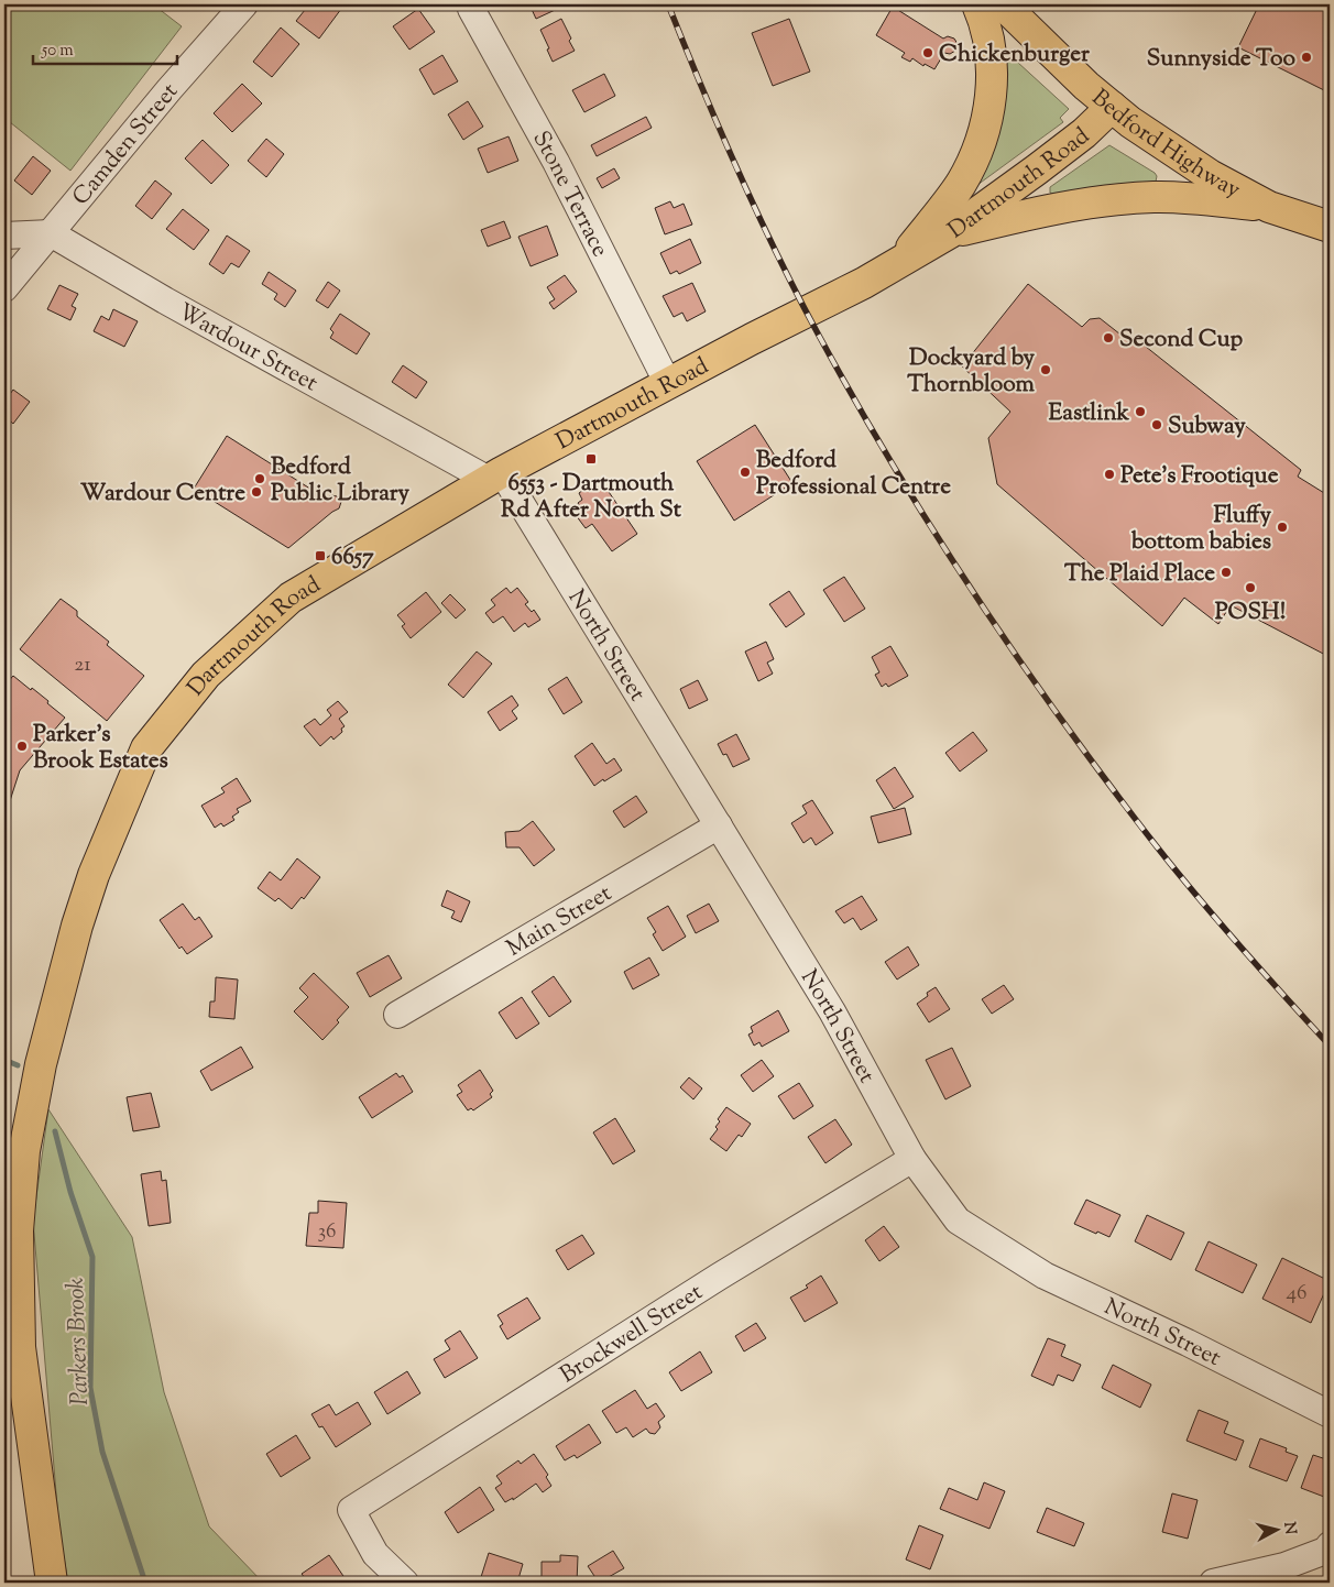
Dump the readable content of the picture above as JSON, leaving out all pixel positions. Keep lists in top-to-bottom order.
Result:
{
  "streets": {
    "main road": ["Bedford Highway", "Dartmouth Road"],
    "street": [
      "Camden Street",
      "Stone Terrace",
      "Wardour Street",
      "North Street",
      "Main Street",
      "Brockwell Street"
    ]
  },
  "crossings": [
    ["Bedford Highway", "Dartmouth Road"],
    ["Camden Street", "Wardour Street"],
    ["Dartmouth Road", "Stone Terrace"],
    ["Dartmouth Road", "Wardour Street"],
    ["Dartmouth Road", "North Street"],
    ["Wardour Street", "North Street"],
    ["North Street", "Main Street"],
    ["North Street", "Brockwell Street"]
  ],
  "water": ["Parkers Brook"],
  "places": {
    "other": [
      "Chickenburger",
      "Sunnyside Too",
      "Second Cup",
      "Dockyard by Thornbloom",
      "Eastlink",
      "Subway",
      "Bedford Professional Centre",
      "Pete's Frootique",
      "Bedford Public Library",
      "Wardour Centre",
      "Fluffy bottom babies",
      "The Plaid Place",
      "POSH!",
      "Parker's Brook Estates"
    ],
    "transit": ["6553 - Dartmouth Rd After North St", "6657"]
  },
  "house_numbers": ["21", "36", "46"],
  "scale_bar": "50 m",
  "north": "right"
}
